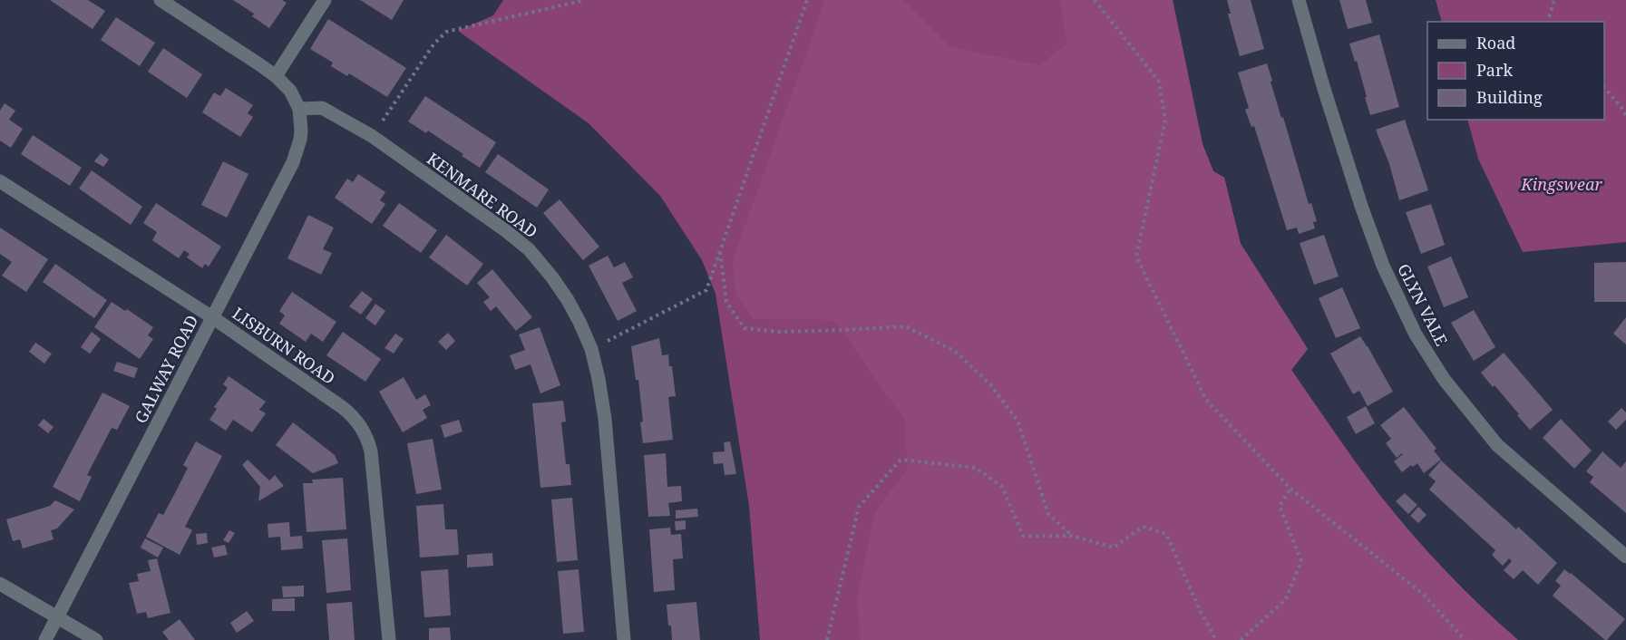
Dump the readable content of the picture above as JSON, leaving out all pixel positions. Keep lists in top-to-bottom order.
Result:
{
  "streets": {
    "street": [
      "KENMARE ROAD",
      "GLYN VALE",
      "LISBURN ROAD",
      "GALWAY ROAD"
    ]
  },
  "crossings": [
    ["KENMARE ROAD", "GALWAY ROAD"],
    ["LISBURN ROAD", "GALWAY ROAD"]
  ],
  "parks": ["Kingswear"],
  "legend": ["Road", "Park", "Building"]
}
